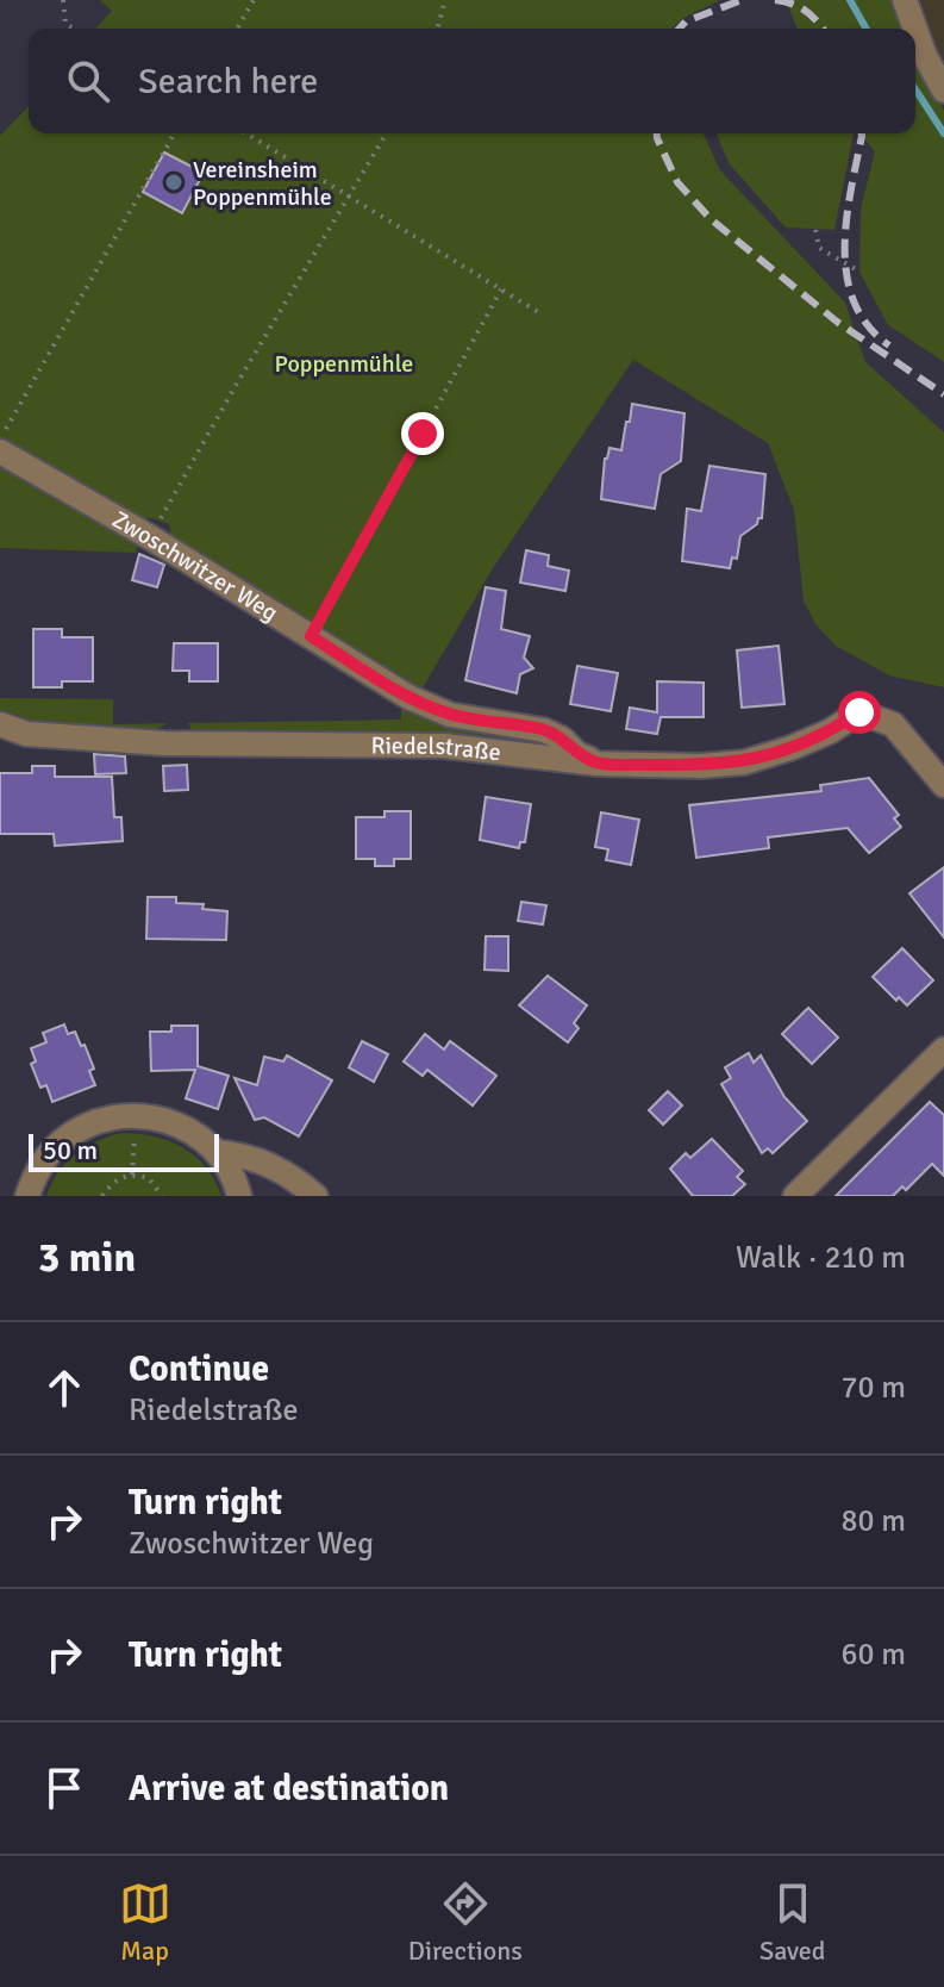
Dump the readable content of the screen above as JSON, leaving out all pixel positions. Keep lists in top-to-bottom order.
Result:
{
  "streets": {
    "street": ["Zwoschwitzer Weg", "Riedelstraße"]
  },
  "crossings": [
    ["Zwoschwitzer Weg", "Riedelstraße"]
  ],
  "parks": ["Poppenmühle"],
  "places": ["Vereinsheim Poppenmühle"],
  "scale_bar": "50 m",
  "page": {
    "search": "Search here",
    "scale": "50 m",
    "heading": ["3 min", "Walk · 210 m"],
    "list": [
      ["Continue", "Riedelstraße", "70 m"],
      ["Turn right", "Zwoschwitzer Weg", "80 m"],
      ["Turn right", "60 m"],
      "Arrive at destination"
    ],
    "nav": ["Map", "Directions", "Saved"]
  }
}
